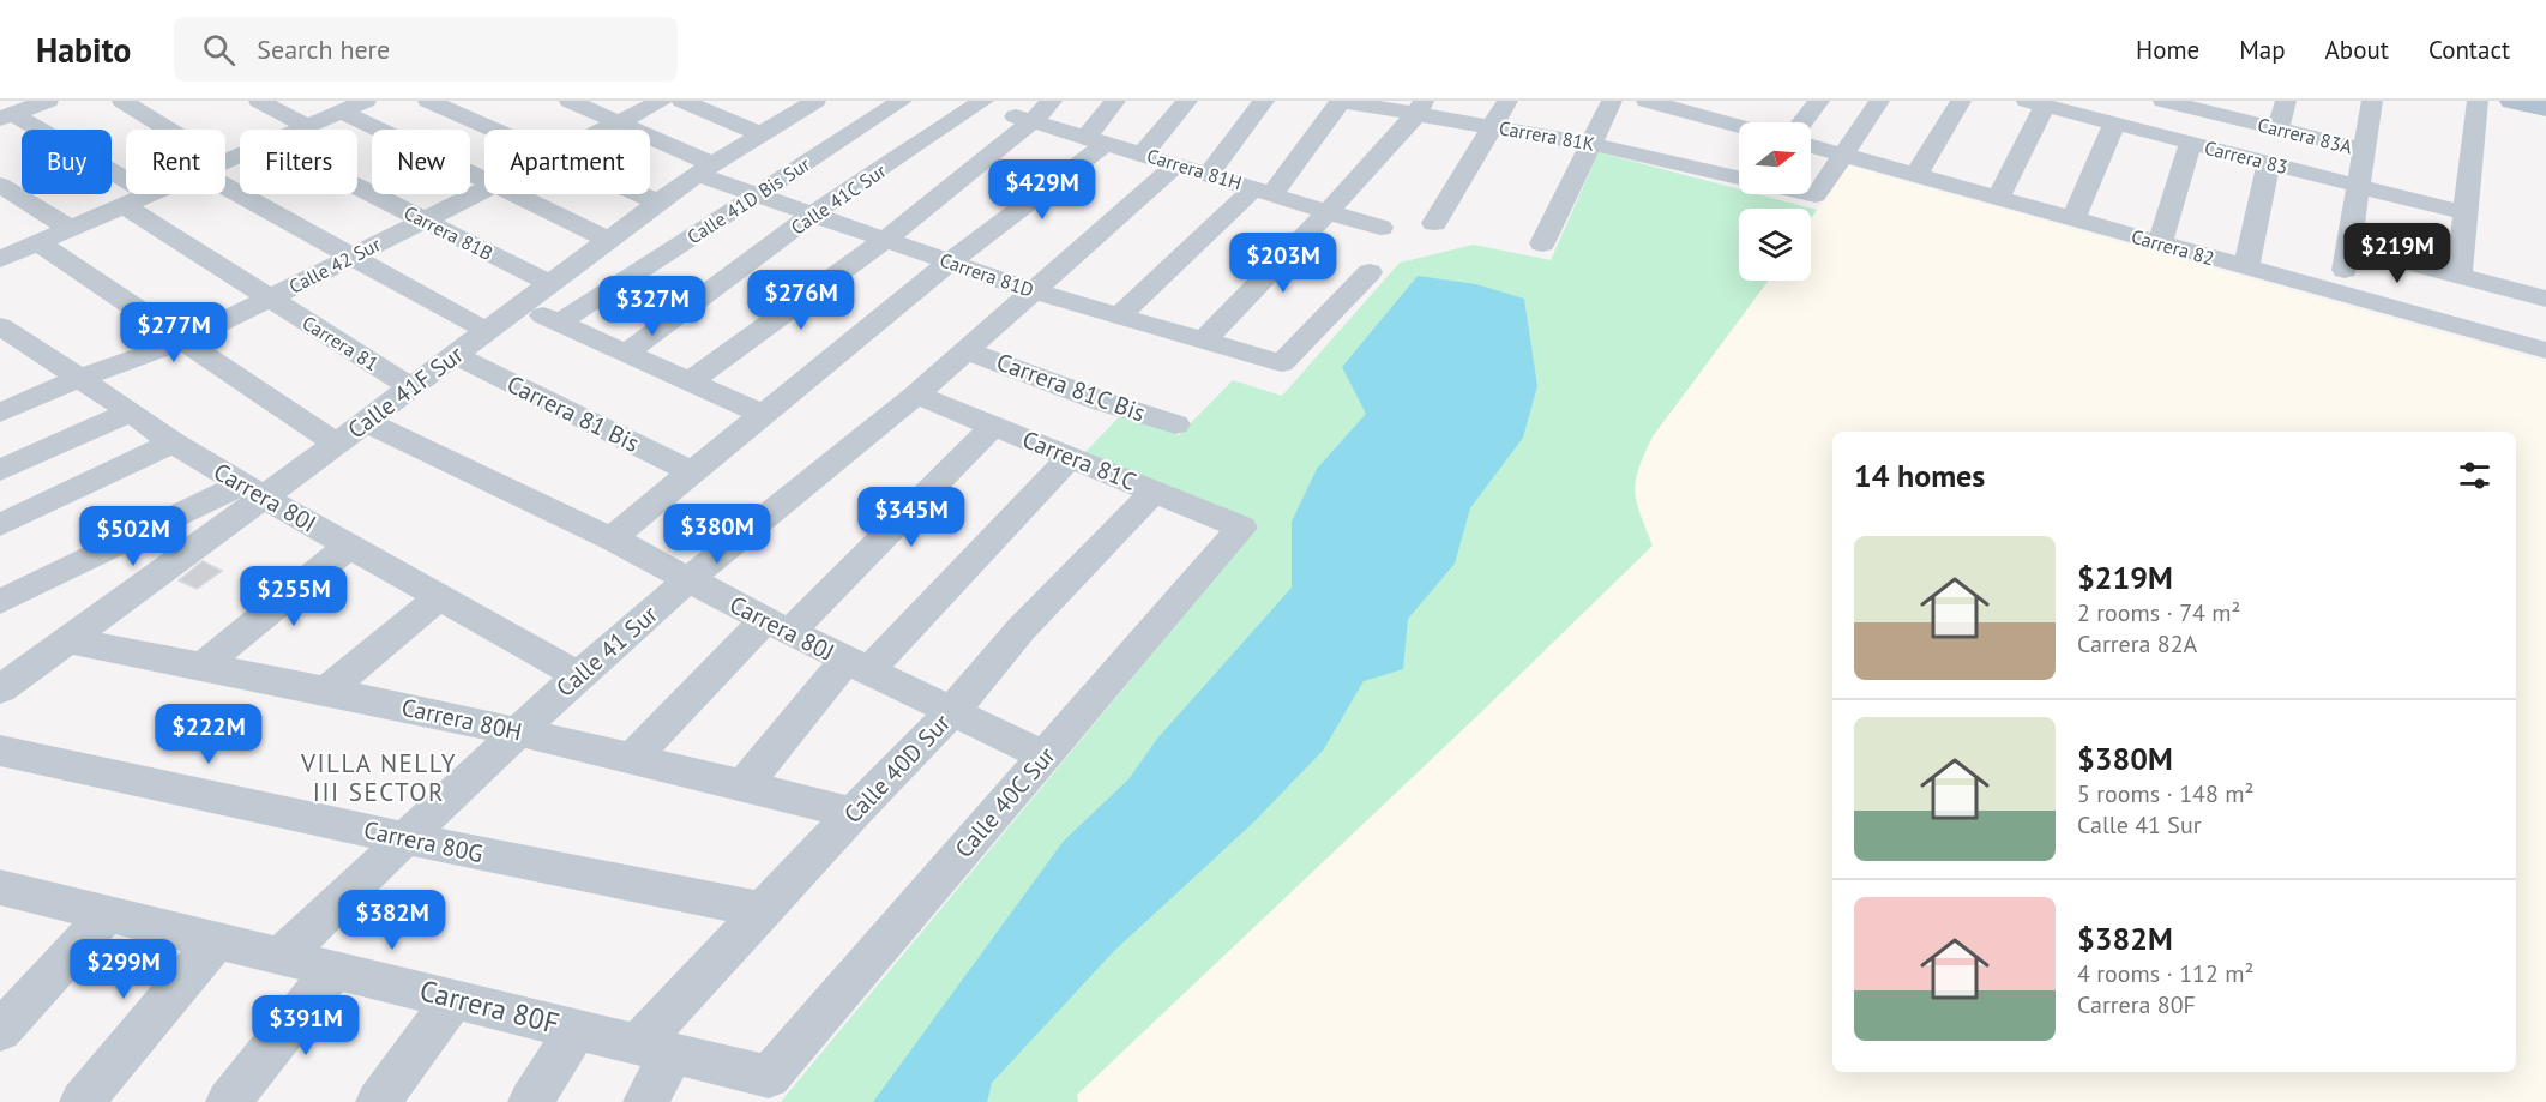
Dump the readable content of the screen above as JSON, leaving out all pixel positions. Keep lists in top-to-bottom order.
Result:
{
  "streets": {
    "street": [
      "Carrera 81K",
      "Carrera 83A",
      "Carrera 83",
      "Carrera 81H",
      "Calle 41C Sur",
      "Calle 41D Bis Sur",
      "Carrera 81B",
      "Carrera 82",
      "Calle 42 Sur",
      "Carrera 81D",
      "Carrera 81",
      "Carrera 81C Bis",
      "Calle 41F Sur",
      "Carrera 81 Bis",
      "Carrera 81C",
      "Carrera 80I",
      "Carrera 80J",
      "Calle 41 Sur",
      "Carrera 80H",
      "Calle 40D Sur",
      "Calle 40C Sur",
      "Carrera 80G",
      "Carrera 80F"
    ]
  },
  "crossings": [
    ["Carrera 81K", "Carrera 82"],
    ["Carrera 81H", "Calle 41C Sur"],
    ["Carrera 81H", "Calle 41 Sur"],
    ["Calle 41C Sur", "Carrera 81D"],
    ["Calle 41D Bis Sur", "Carrera 81D"],
    ["Carrera 81B", "Calle 42 Sur"],
    ["Carrera 81B", "Calle 41F Sur"],
    ["Calle 42 Sur", "Carrera 81D"],
    ["Calle 42 Sur", "Carrera 81"],
    ["Calle 42 Sur", "Carrera 80I"],
    ["Carrera 81D", "Calle 41F Sur"],
    ["Carrera 81D", "Calle 41 Sur"],
    ["Carrera 81", "Calle 41F Sur"],
    ["Carrera 81C Bis", "Calle 41 Sur"],
    ["Calle 41F Sur", "Carrera 81 Bis"],
    ["Calle 41F Sur", "Carrera 80I"],
    ["Calle 41F Sur", "Carrera 80J"],
    ["Calle 41F Sur", "Carrera 80H"],
    ["Carrera 81C", "Calle 41 Sur"],
    ["Carrera 81C", "Calle 40D Sur"],
    ["Carrera 81C", "Calle 40C Sur"],
    ["Carrera 80I", "Calle 41 Sur"],
    ["Carrera 80J", "Calle 41 Sur"],
    ["Carrera 80J", "Calle 40D Sur"],
    ["Carrera 80J", "Calle 40C Sur"],
    ["Calle 41 Sur", "Carrera 80H"],
    ["Calle 41 Sur", "Carrera 80G"],
    ["Calle 41 Sur", "Carrera 80F"],
    ["Carrera 80H", "Calle 40D Sur"],
    ["Calle 40D Sur", "Carrera 80G"],
    ["Calle 40D Sur", "Carrera 80F"],
    ["Calle 40C Sur", "Carrera 80F"]
  ],
  "districts": ["VILLA NELLY III SECTOR"],
  "north": "right",
  "page": {
    "header": "Habito",
    "search": "Search here",
    "nav": [
      "Home",
      "Map",
      "About",
      "Contact"
    ],
    "chip": [
      "Buy",
      "Rent",
      "Filters",
      "New",
      "Apartment"
    ],
    "price": [
      "$429M",
      "$219M",
      "$203M",
      "$276M",
      "$327M",
      "$277M",
      "$345M",
      "$380M",
      "$502M",
      "$255M",
      "$222M",
      "$382M",
      "$299M",
      "$391M"
    ],
    "heading": "14 homes",
    "list": [
      {
        "name": "$219M",
        "note": "2 rooms · 74 m² · Carrera 82A"
      },
      {
        "name": "$380M",
        "note": "5 rooms · 148 m² · Calle 41 Sur"
      },
      {
        "name": "$382M",
        "note": "4 rooms · 112 m² · Carrera 80F"
      }
    ]
  }
}
